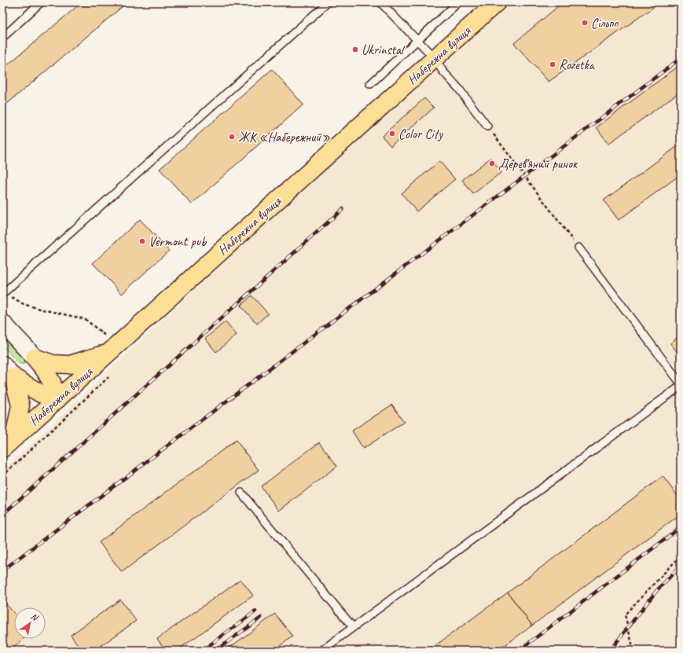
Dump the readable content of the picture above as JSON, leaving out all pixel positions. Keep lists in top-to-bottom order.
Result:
{
  "streets": {
    "main road": ["Набережна вулиця"]
  },
  "places": [
    "Сільпо",
    "Ukrinstal",
    "Rozetka",
    "Color City",
    "ЖК «Набережний»",
    "Дерев'яний ринок",
    "Vermont pub"
  ],
  "north": "top right"
}
